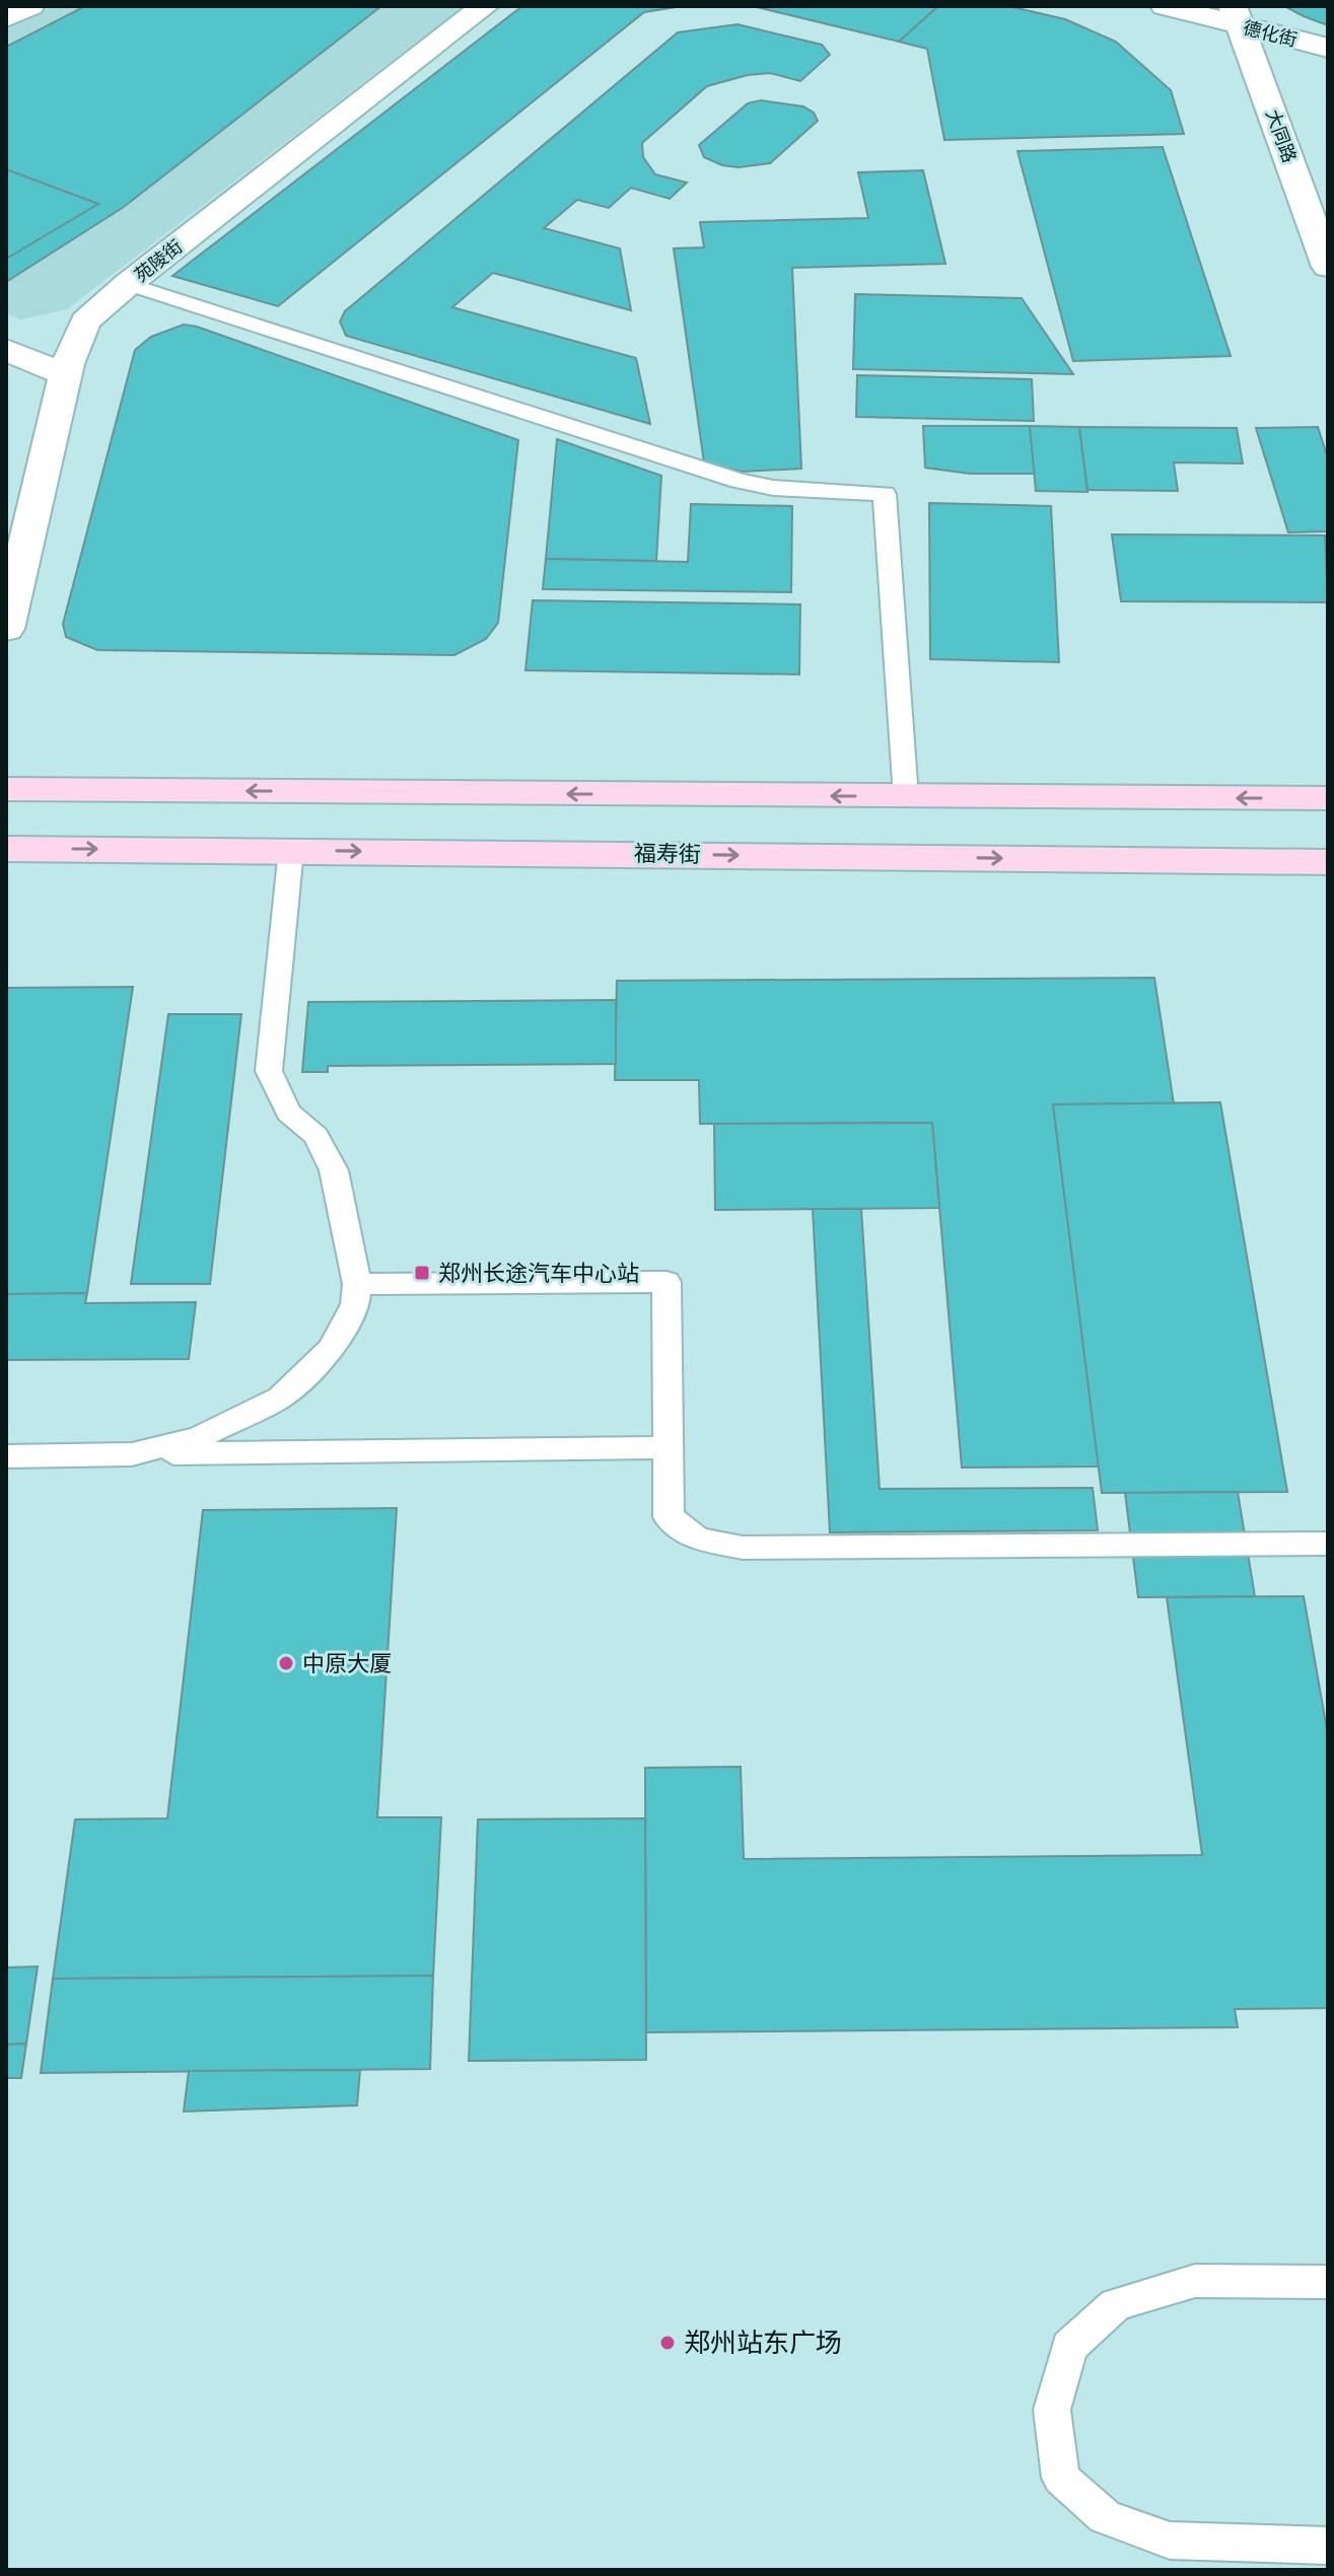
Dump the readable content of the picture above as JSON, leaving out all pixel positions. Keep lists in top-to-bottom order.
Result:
{
  "streets": {
    "main road": ["福寿街"],
    "street": ["德化街", "大同路", "苑陵街"]
  },
  "crossings": [
    ["德化街", "大同路"]
  ],
  "places": {
    "transit": ["郑州长途汽车中心站"],
    "other": ["中原大厦", "郑州站东广场"]
  }
}
